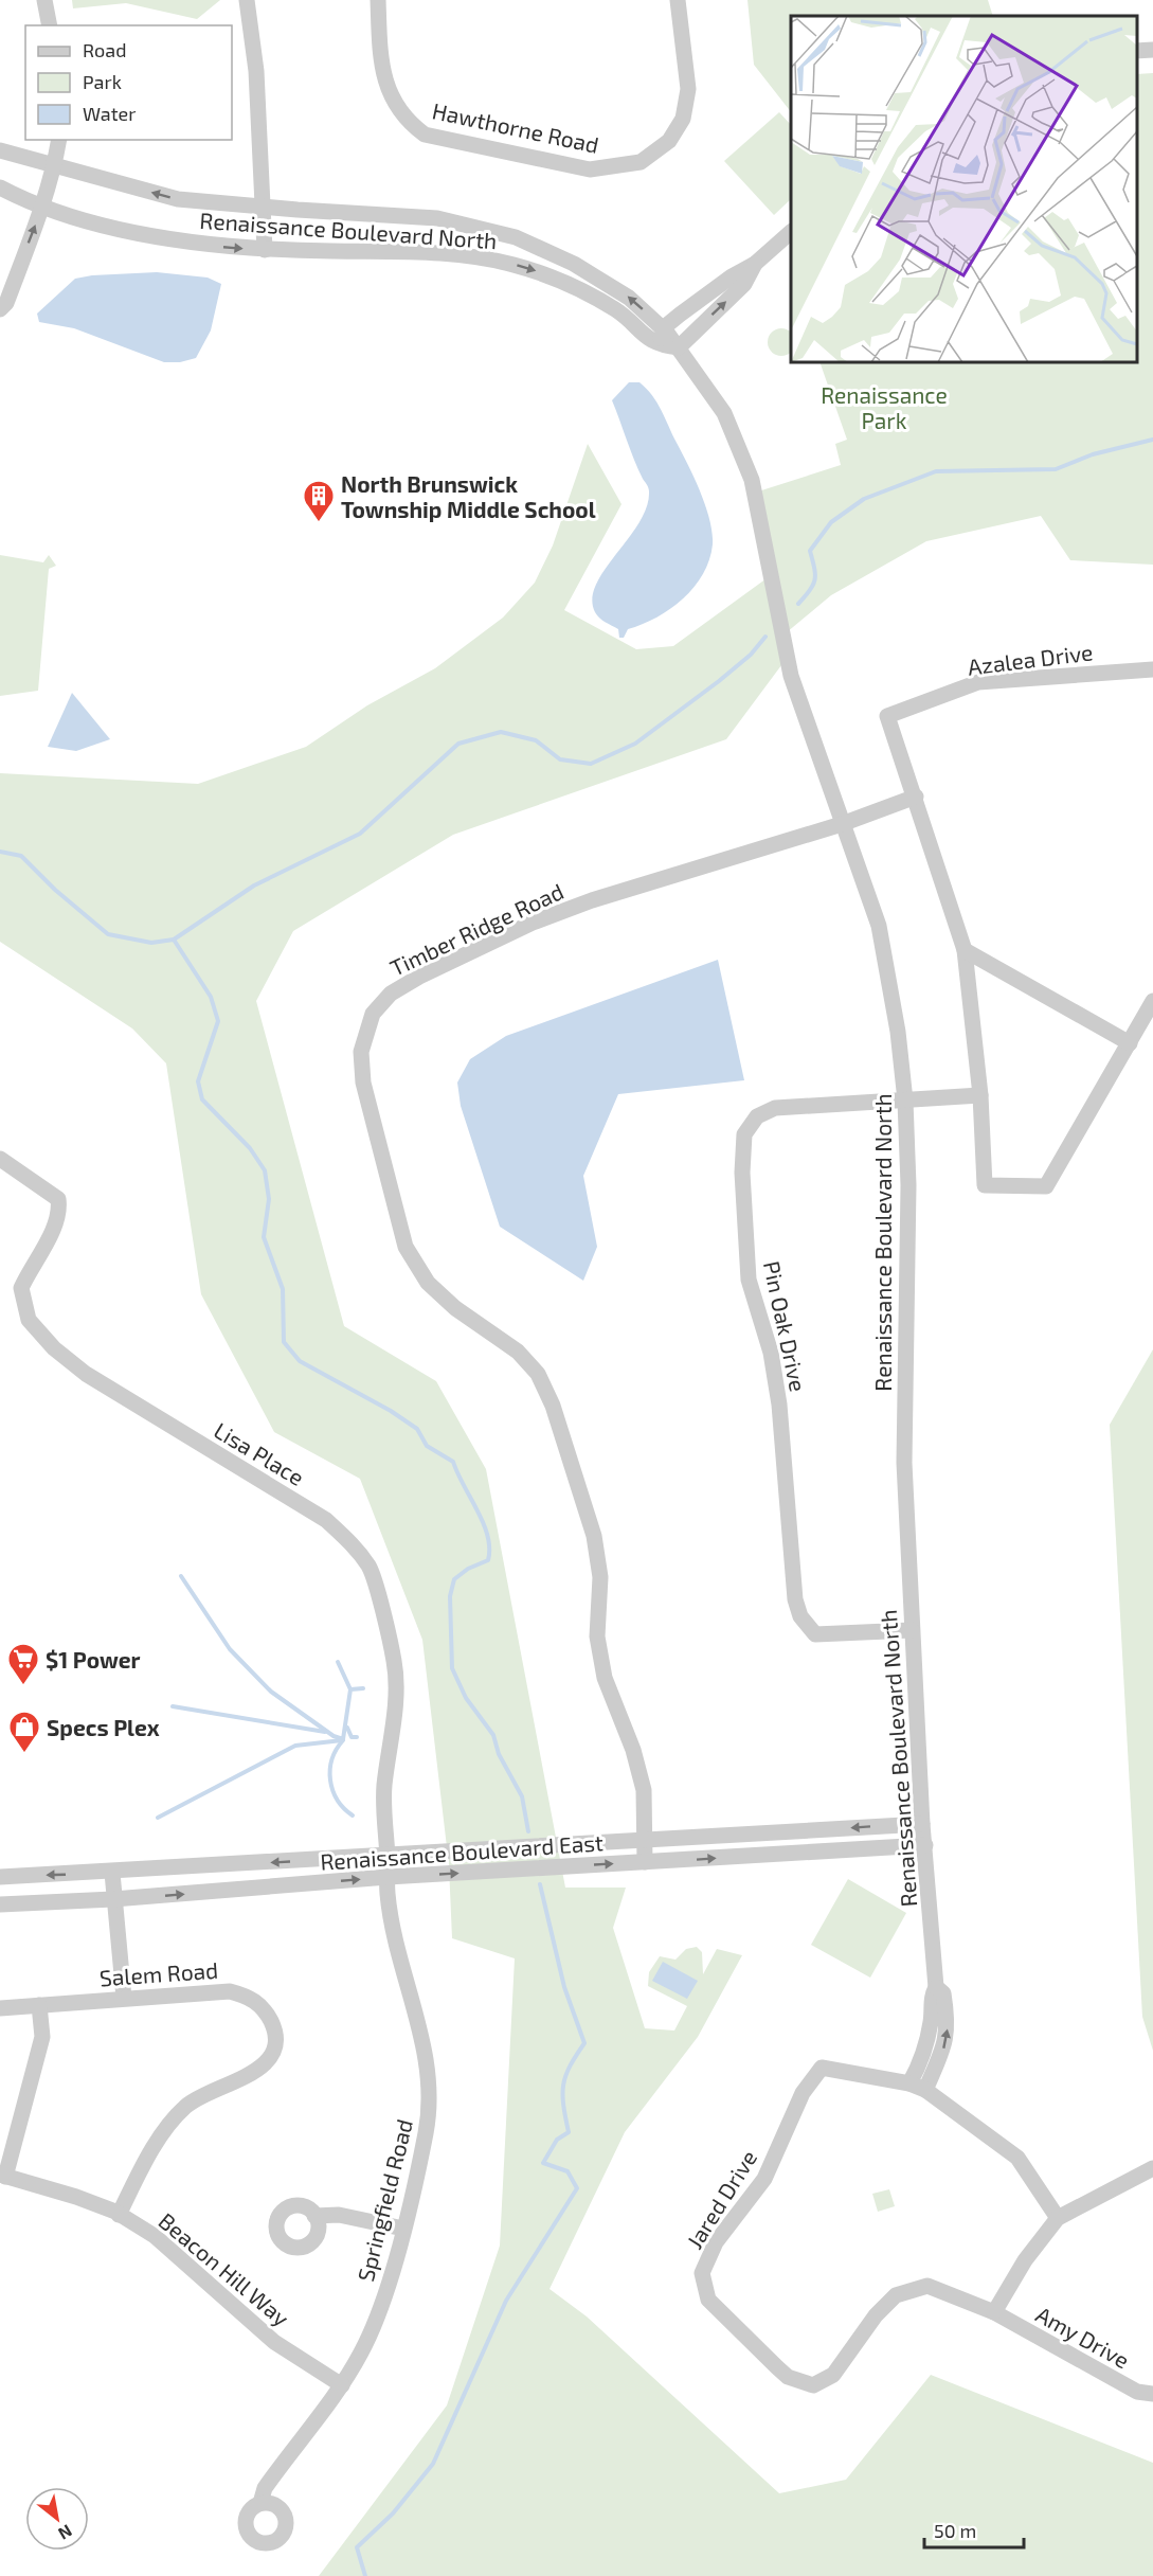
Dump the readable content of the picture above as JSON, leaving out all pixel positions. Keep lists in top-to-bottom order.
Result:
{
  "streets": {
    "street": [
      "Hawthorne Road",
      "Renaissance Boulevard North",
      "Azalea Drive",
      "Timber Ridge Road",
      "Pin Oak Drive",
      "Lisa Place",
      "Renaissance Boulevard East",
      "Salem Road",
      "Jared Drive",
      "Springfield Road",
      "Beacon Hill Way",
      "Amy Drive"
    ]
  },
  "crossings": [
    ["Renaissance Boulevard North", "Timber Ridge Road"],
    ["Renaissance Boulevard North", "Pin Oak Drive"],
    ["Renaissance Boulevard North", "Renaissance Boulevard East"],
    ["Renaissance Boulevard North", "Jared Drive"],
    ["Timber Ridge Road", "Renaissance Boulevard East"],
    ["Lisa Place", "Renaissance Boulevard East"],
    ["Lisa Place", "Springfield Road"],
    ["Renaissance Boulevard East", "Springfield Road"],
    ["Salem Road", "Beacon Hill Way"],
    ["Jared Drive", "Amy Drive"],
    ["Springfield Road", "Beacon Hill Way"]
  ],
  "parks": ["Renaissance Park"],
  "places": {
    "building": ["North Brunswick Township Middle School"],
    "supermarket": ["$1 Power"],
    "shop": ["Specs Plex"]
  },
  "legend": ["Road", "Park", "Water"],
  "scale_bar": "50 m",
  "north": "bottom right"
}
